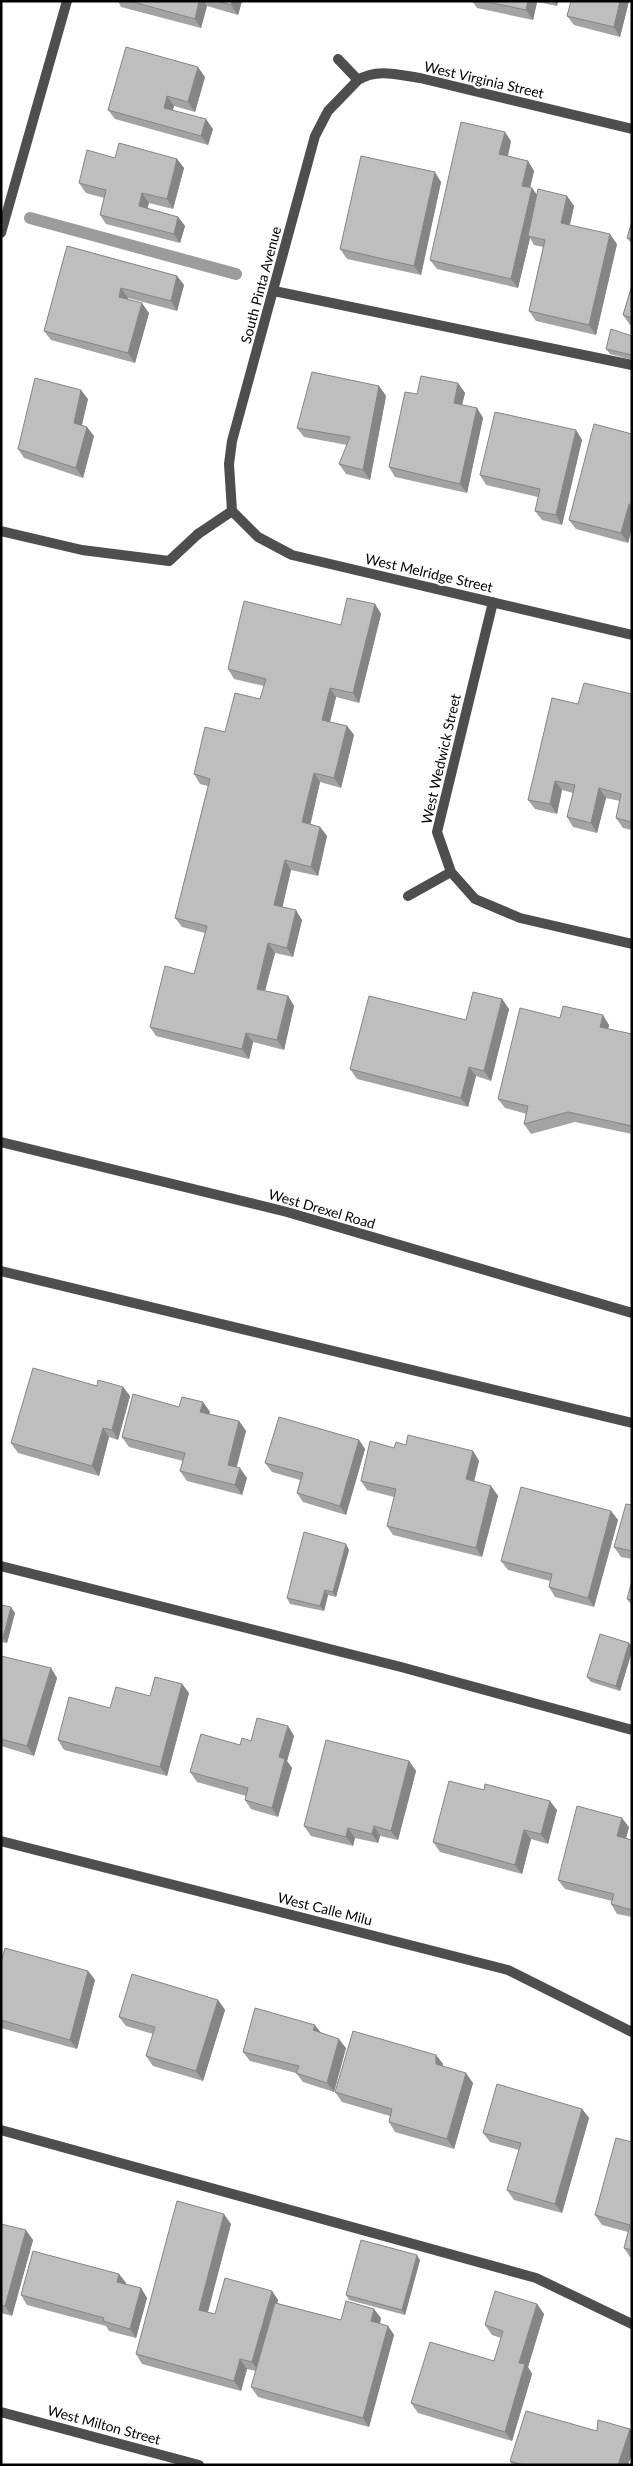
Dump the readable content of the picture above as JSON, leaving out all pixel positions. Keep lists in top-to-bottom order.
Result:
{
  "streets": {
    "street": [
      "West Virginia Street",
      "South Pinta Avenue",
      "West Melridge Street",
      "West Wedwick Street",
      "West Drexel Road",
      "West Calle Milu",
      "West Milton Street"
    ]
  },
  "crossings": [
    ["West Virginia Street", "South Pinta Avenue"],
    ["South Pinta Avenue", "West Melridge Street"],
    ["West Melridge Street", "West Wedwick Street"]
  ]
}
